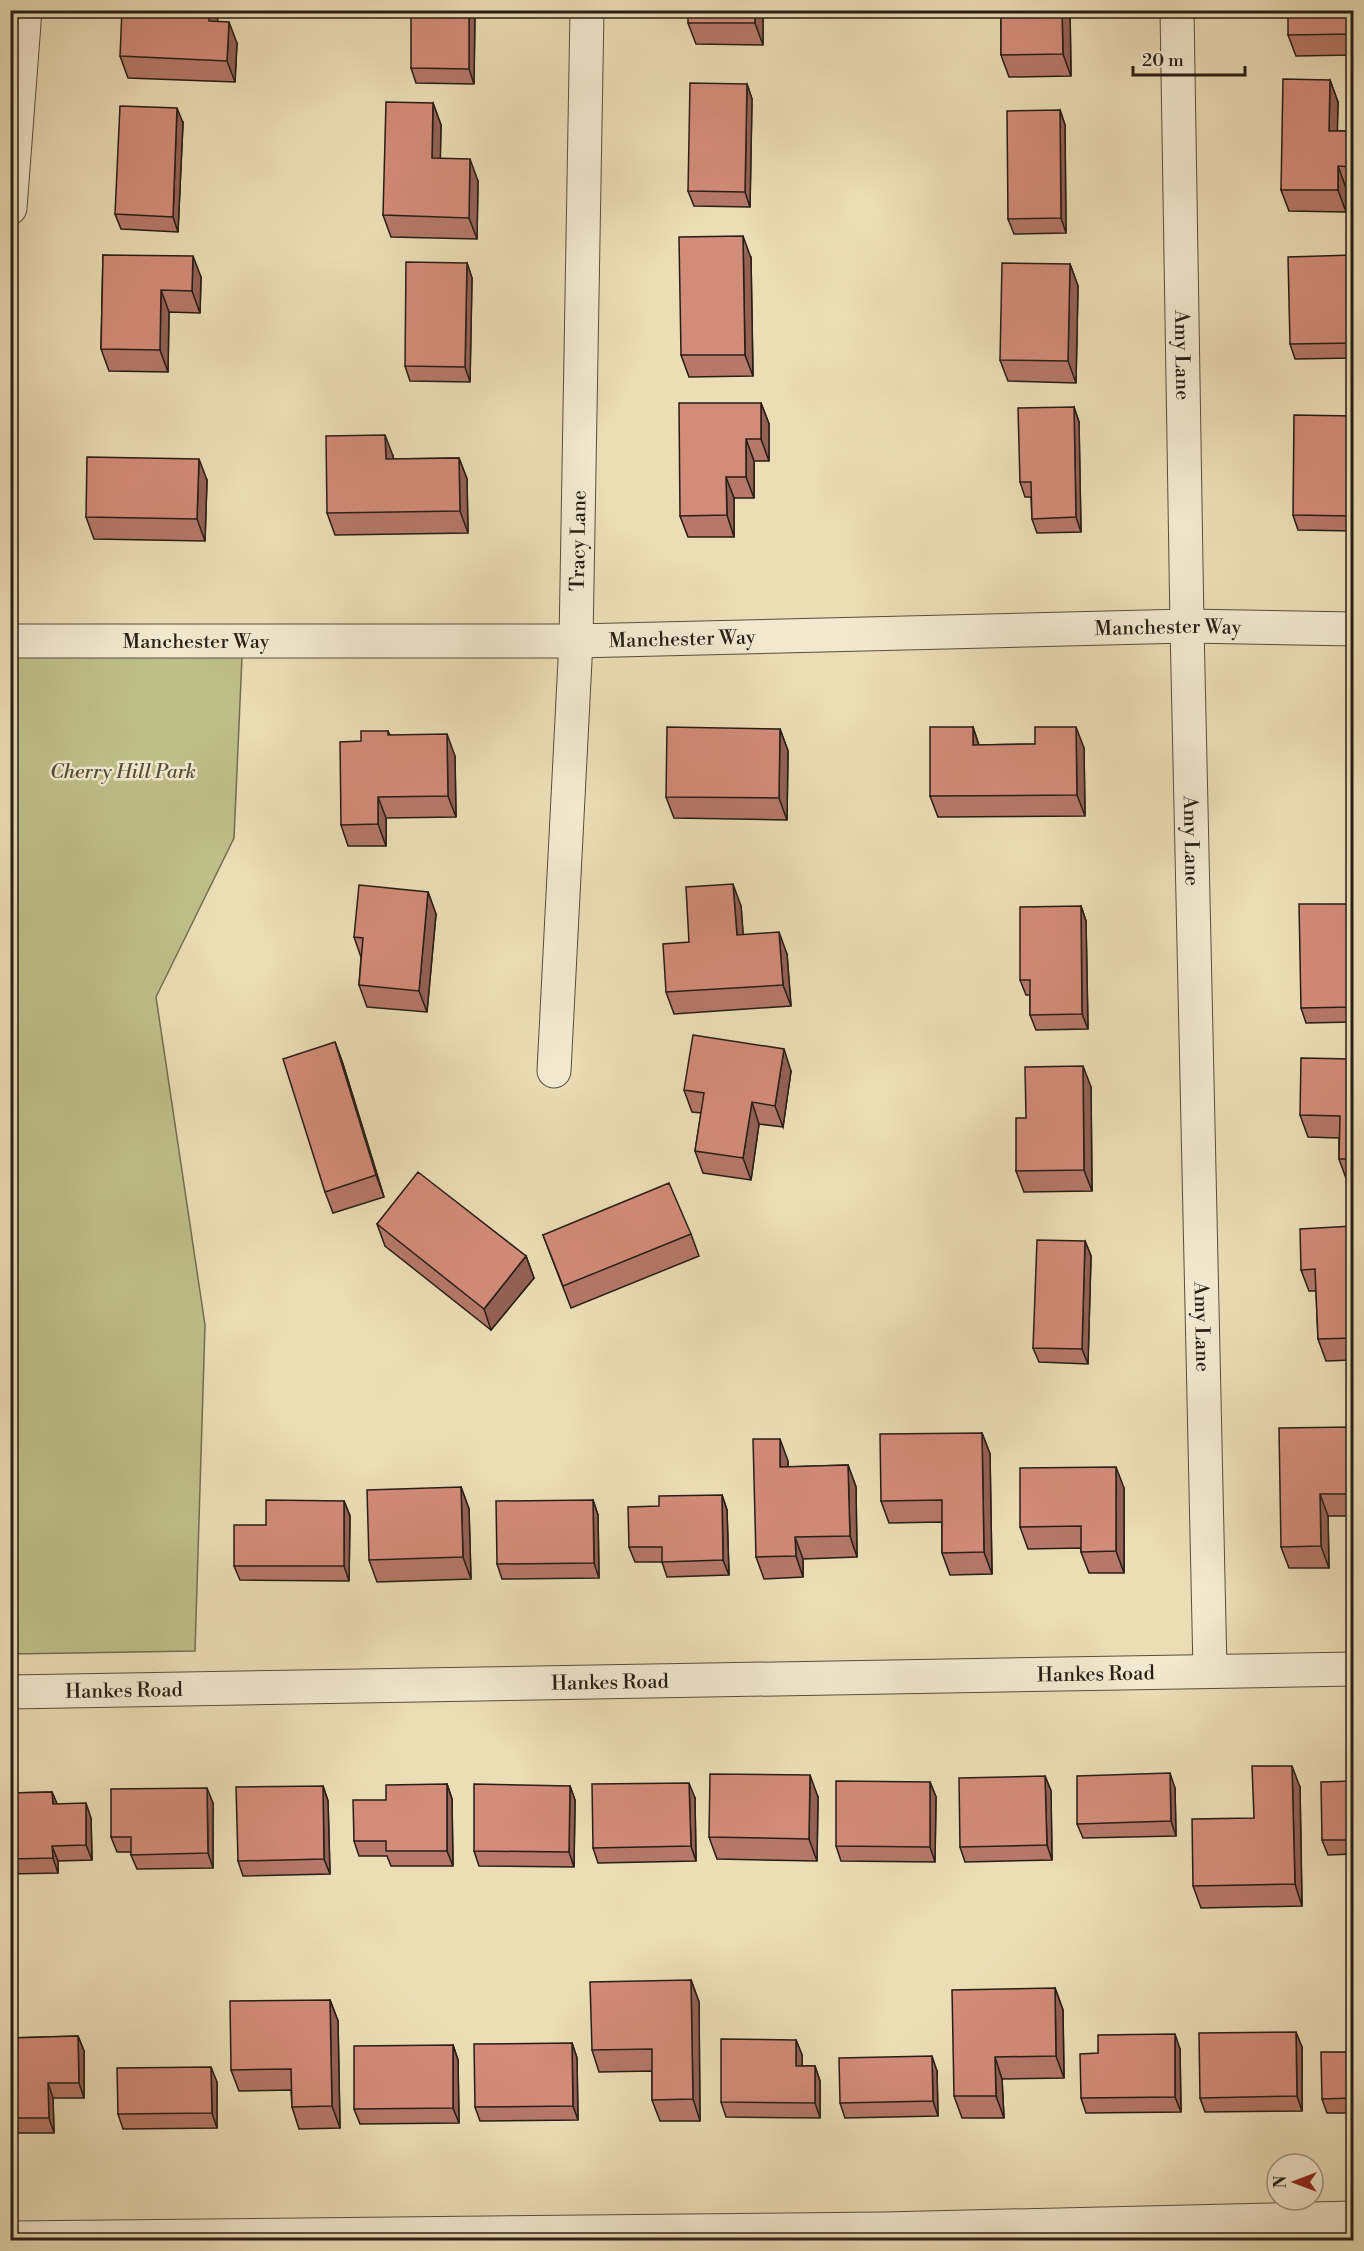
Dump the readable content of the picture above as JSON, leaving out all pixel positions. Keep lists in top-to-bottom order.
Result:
{
  "streets": {
    "street": [
      "Amy Lane",
      "Tracy Lane",
      "Manchester Way",
      "Hankes Road"
    ]
  },
  "crossings": [
    ["Amy Lane", "Manchester Way"],
    ["Amy Lane", "Hankes Road"],
    ["Tracy Lane", "Manchester Way"]
  ],
  "parks": ["Cherry Hill Park"],
  "scale_bar": "20 m",
  "north": "left"
}
